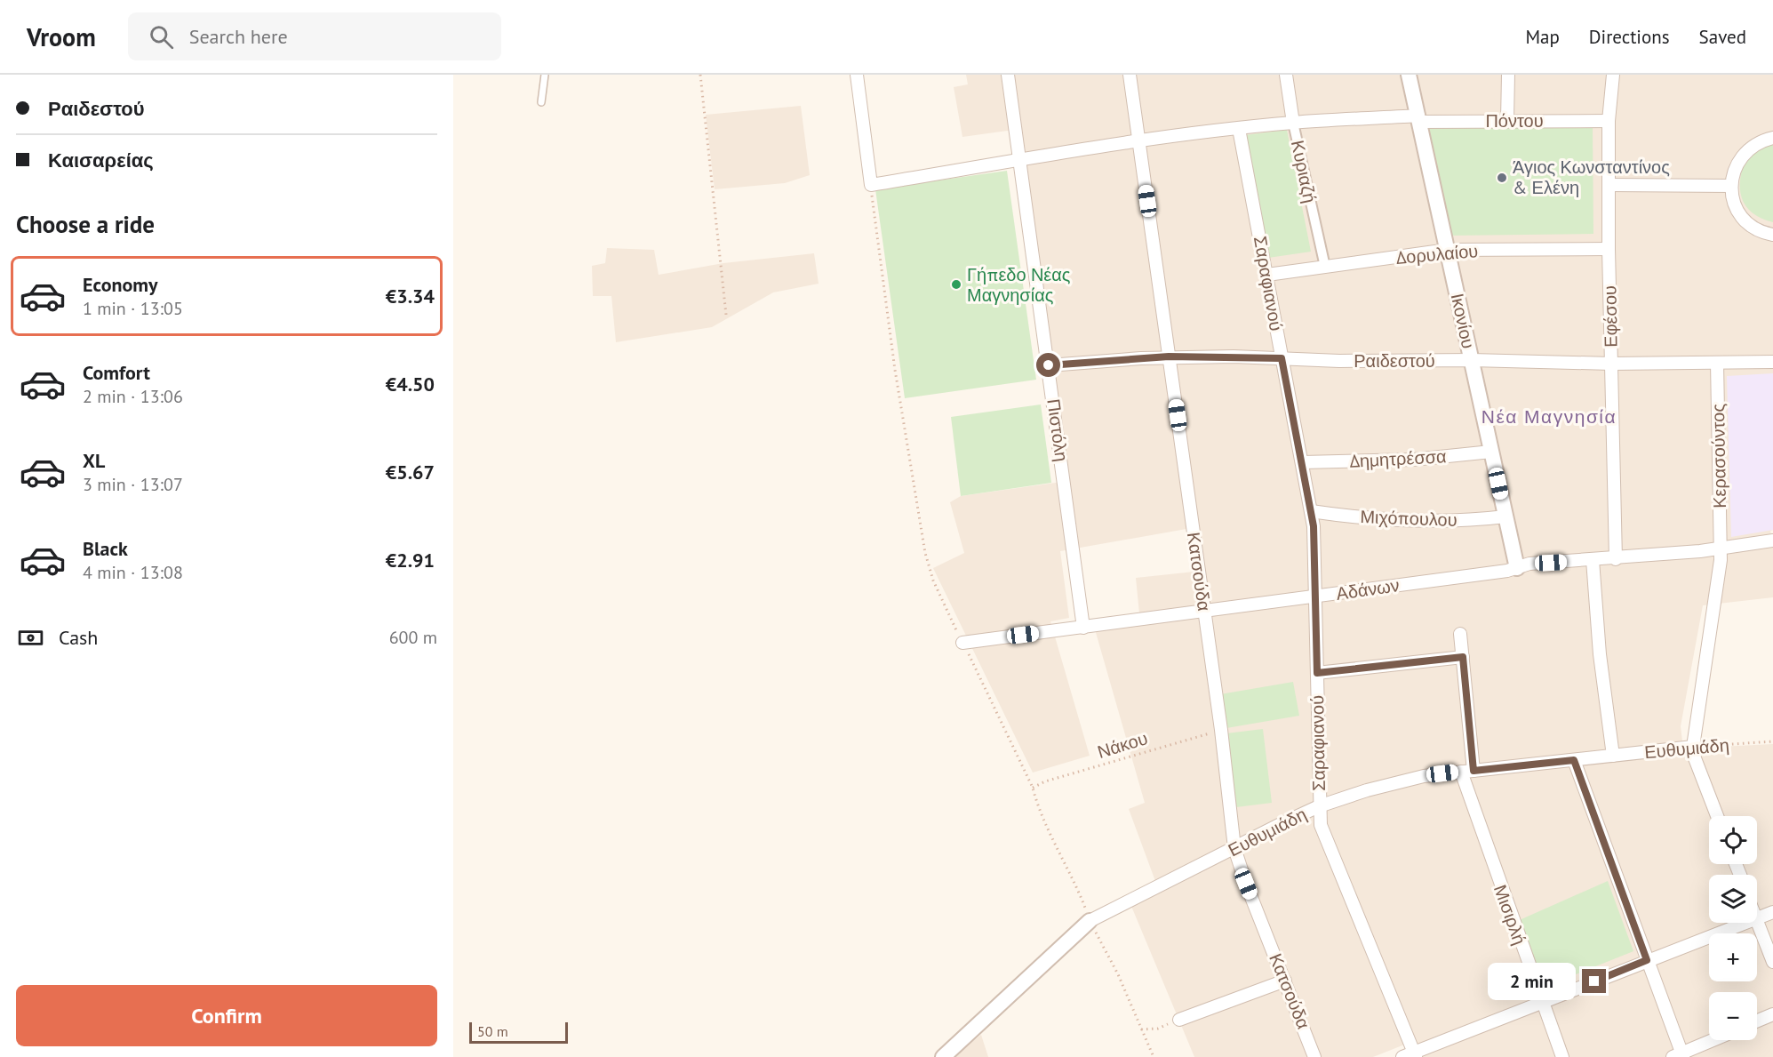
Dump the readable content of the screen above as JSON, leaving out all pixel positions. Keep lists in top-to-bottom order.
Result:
{
  "streets": {
    "street": [
      "Πόντου",
      "Κυριαζή",
      "Δορυλαίου",
      "Σαραφιανού",
      "Εφέσου",
      "Ικονίου",
      "Ραιδεστού",
      "Πιστόλη",
      "Κερασούντος",
      "Δημητρέσσα",
      "Μιχόπουλου",
      "Κατσούδα",
      "Αδάνων",
      "Ευθυμιάδη",
      "Μισιρλή"
    ],
    "path": ["Νάκου"]
  },
  "crossings": [
    ["Πόντου", "Κυριαζή"],
    ["Πόντου", "Σαραφιανού"],
    ["Πόντου", "Εφέσου"],
    ["Πόντου", "Ικονίου"],
    ["Πόντου", "Πιστόλη"],
    ["Πόντου", "Κατσούδα"],
    ["Κυριαζή", "Δορυλαίου"],
    ["Δορυλαίου", "Σαραφιανού"],
    ["Δορυλαίου", "Εφέσου"],
    ["Δορυλαίου", "Ικονίου"],
    ["Σαραφιανού", "Ραιδεστού"],
    ["Σαραφιανού", "Δημητρέσσα"],
    ["Σαραφιανού", "Μιχόπουλου"],
    ["Σαραφιανού", "Αδάνων"],
    ["Σαραφιανού", "Ευθυμιάδη"],
    ["Εφέσου", "Ραιδεστού"],
    ["Εφέσου", "Αδάνων"],
    ["Ικονίου", "Ραιδεστού"],
    ["Ικονίου", "Δημητρέσσα"],
    ["Ικονίου", "Μιχόπουλου"],
    ["Ικονίου", "Αδάνων"],
    ["Ραιδεστού", "Πιστόλη"],
    ["Ραιδεστού", "Κερασούντος"],
    ["Ραιδεστού", "Κατσούδα"],
    ["Πιστόλη", "Αδάνων"],
    ["Κερασούντος", "Αδάνων"],
    ["Κερασούντος", "Ευθυμιάδη"],
    ["Κατσούδα", "Αδάνων"],
    ["Κατσούδα", "Νάκου"],
    ["Κατσούδα", "Ευθυμιάδη"],
    ["Ευθυμιάδη", "Μισιρλή"]
  ],
  "districts": ["Νέα Μαγνησία"],
  "places": ["Άγιος Κωνσταντίνος & Ελένη", "Γήπεδο Νέας Μαγνησίας"],
  "scale_bar": "50 m",
  "page": {
    "header": "Vroom",
    "search": "Search here",
    "nav": ["Map", "Directions", "Saved"],
    "banner": ["Ραιδεστού", "Καισαρείας"],
    "heading": "Choose a ride",
    "list": [
      {
        "name": "Economy",
        "note": "1 min · 13:05",
        "value": "€3.34"
      },
      {
        "name": "Comfort",
        "note": "2 min · 13:06",
        "value": "€4.50"
      },
      {
        "name": "XL",
        "note": "3 min · 13:07",
        "value": "€5.67"
      },
      {
        "name": "Black",
        "note": "4 min · 13:08",
        "value": "€2.91"
      }
    ],
    "pay": ["Cash", "600 m"],
    "map_buttons": ["+", "−"],
    "bubble": "2 min",
    "buttons": "Confirm",
    "scale": "50 m"
  }
}
